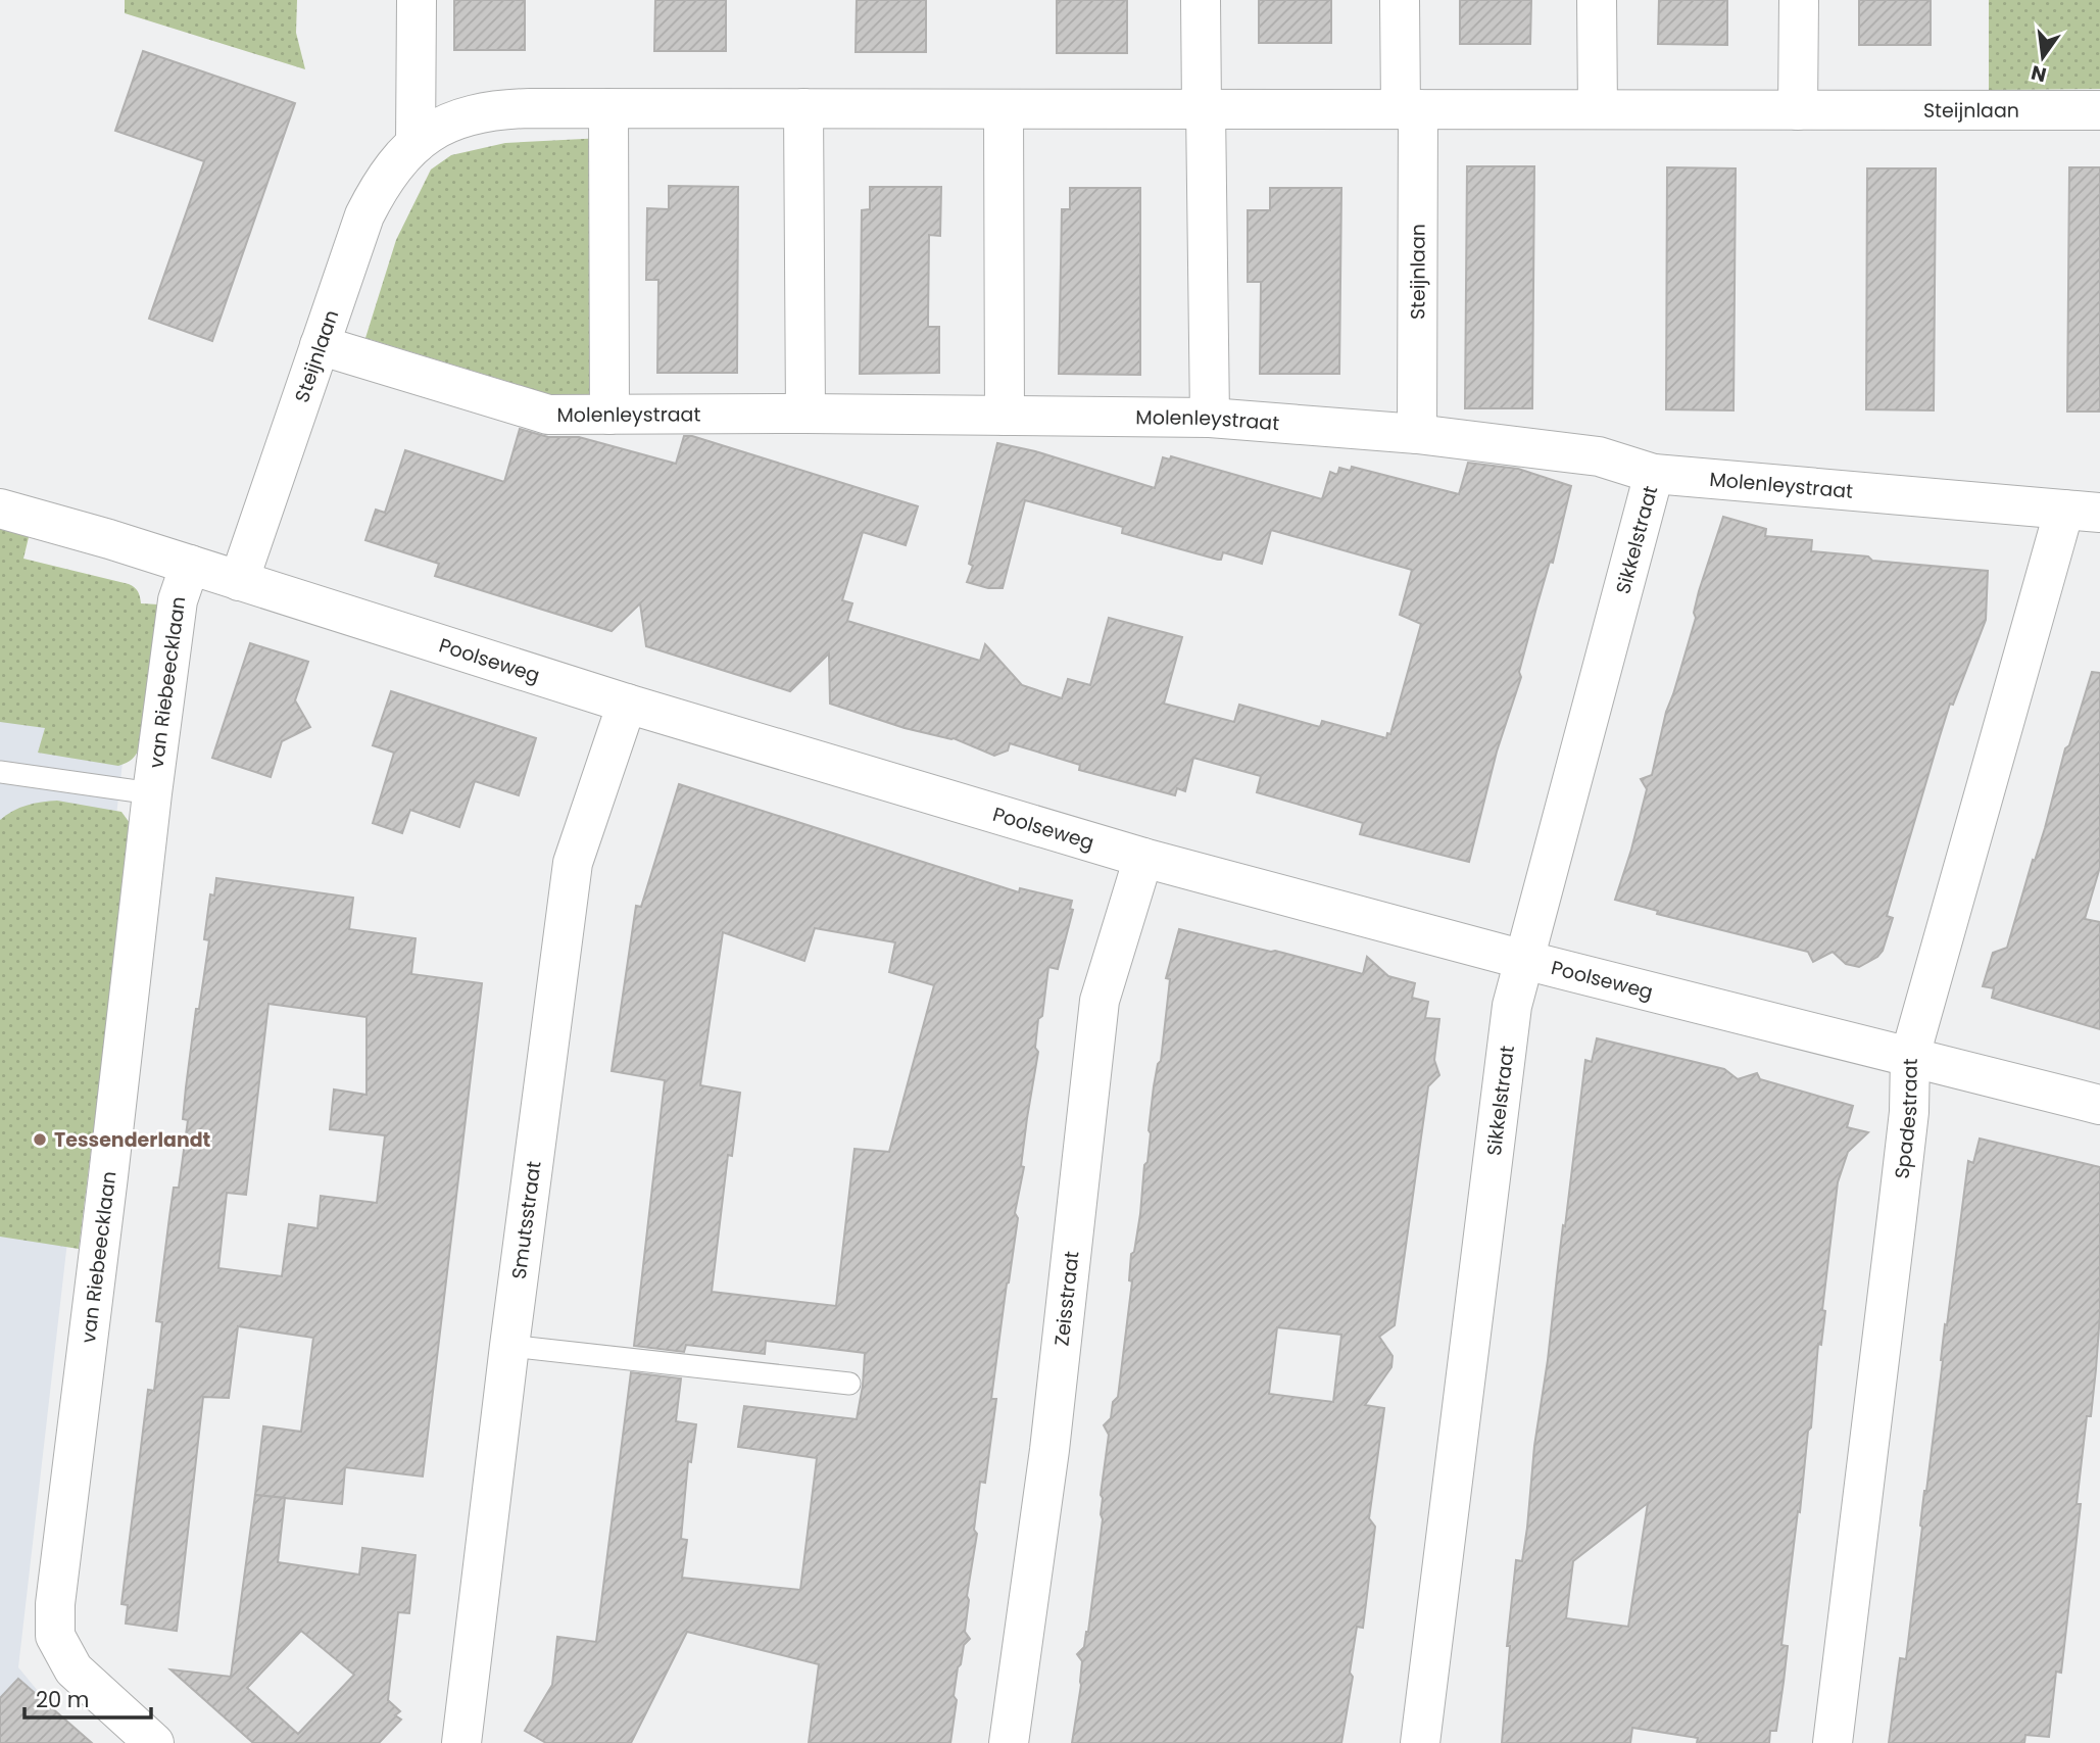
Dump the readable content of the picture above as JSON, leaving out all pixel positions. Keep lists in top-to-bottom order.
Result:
{
  "streets": {
    "street": [
      "Steijnlaan",
      "Molenleystraat",
      "Sikkelstraat",
      "Poolseweg",
      "van Riebeecklaan",
      "Spadestraat",
      "Smutsstraat",
      "Zeisstraat"
    ]
  },
  "crossings": [
    ["Steijnlaan", "Molenleystraat"],
    ["Steijnlaan", "Poolseweg"],
    ["Molenleystraat", "Sikkelstraat"],
    ["Molenleystraat", "Spadestraat"],
    ["Sikkelstraat", "Poolseweg"],
    ["Poolseweg", "van Riebeecklaan"],
    ["Poolseweg", "Spadestraat"],
    ["Poolseweg", "Smutsstraat"],
    ["Poolseweg", "Zeisstraat"]
  ],
  "places": ["Tessenderlandt"],
  "scale_bar": "20 m",
  "north": "bottom"
}
